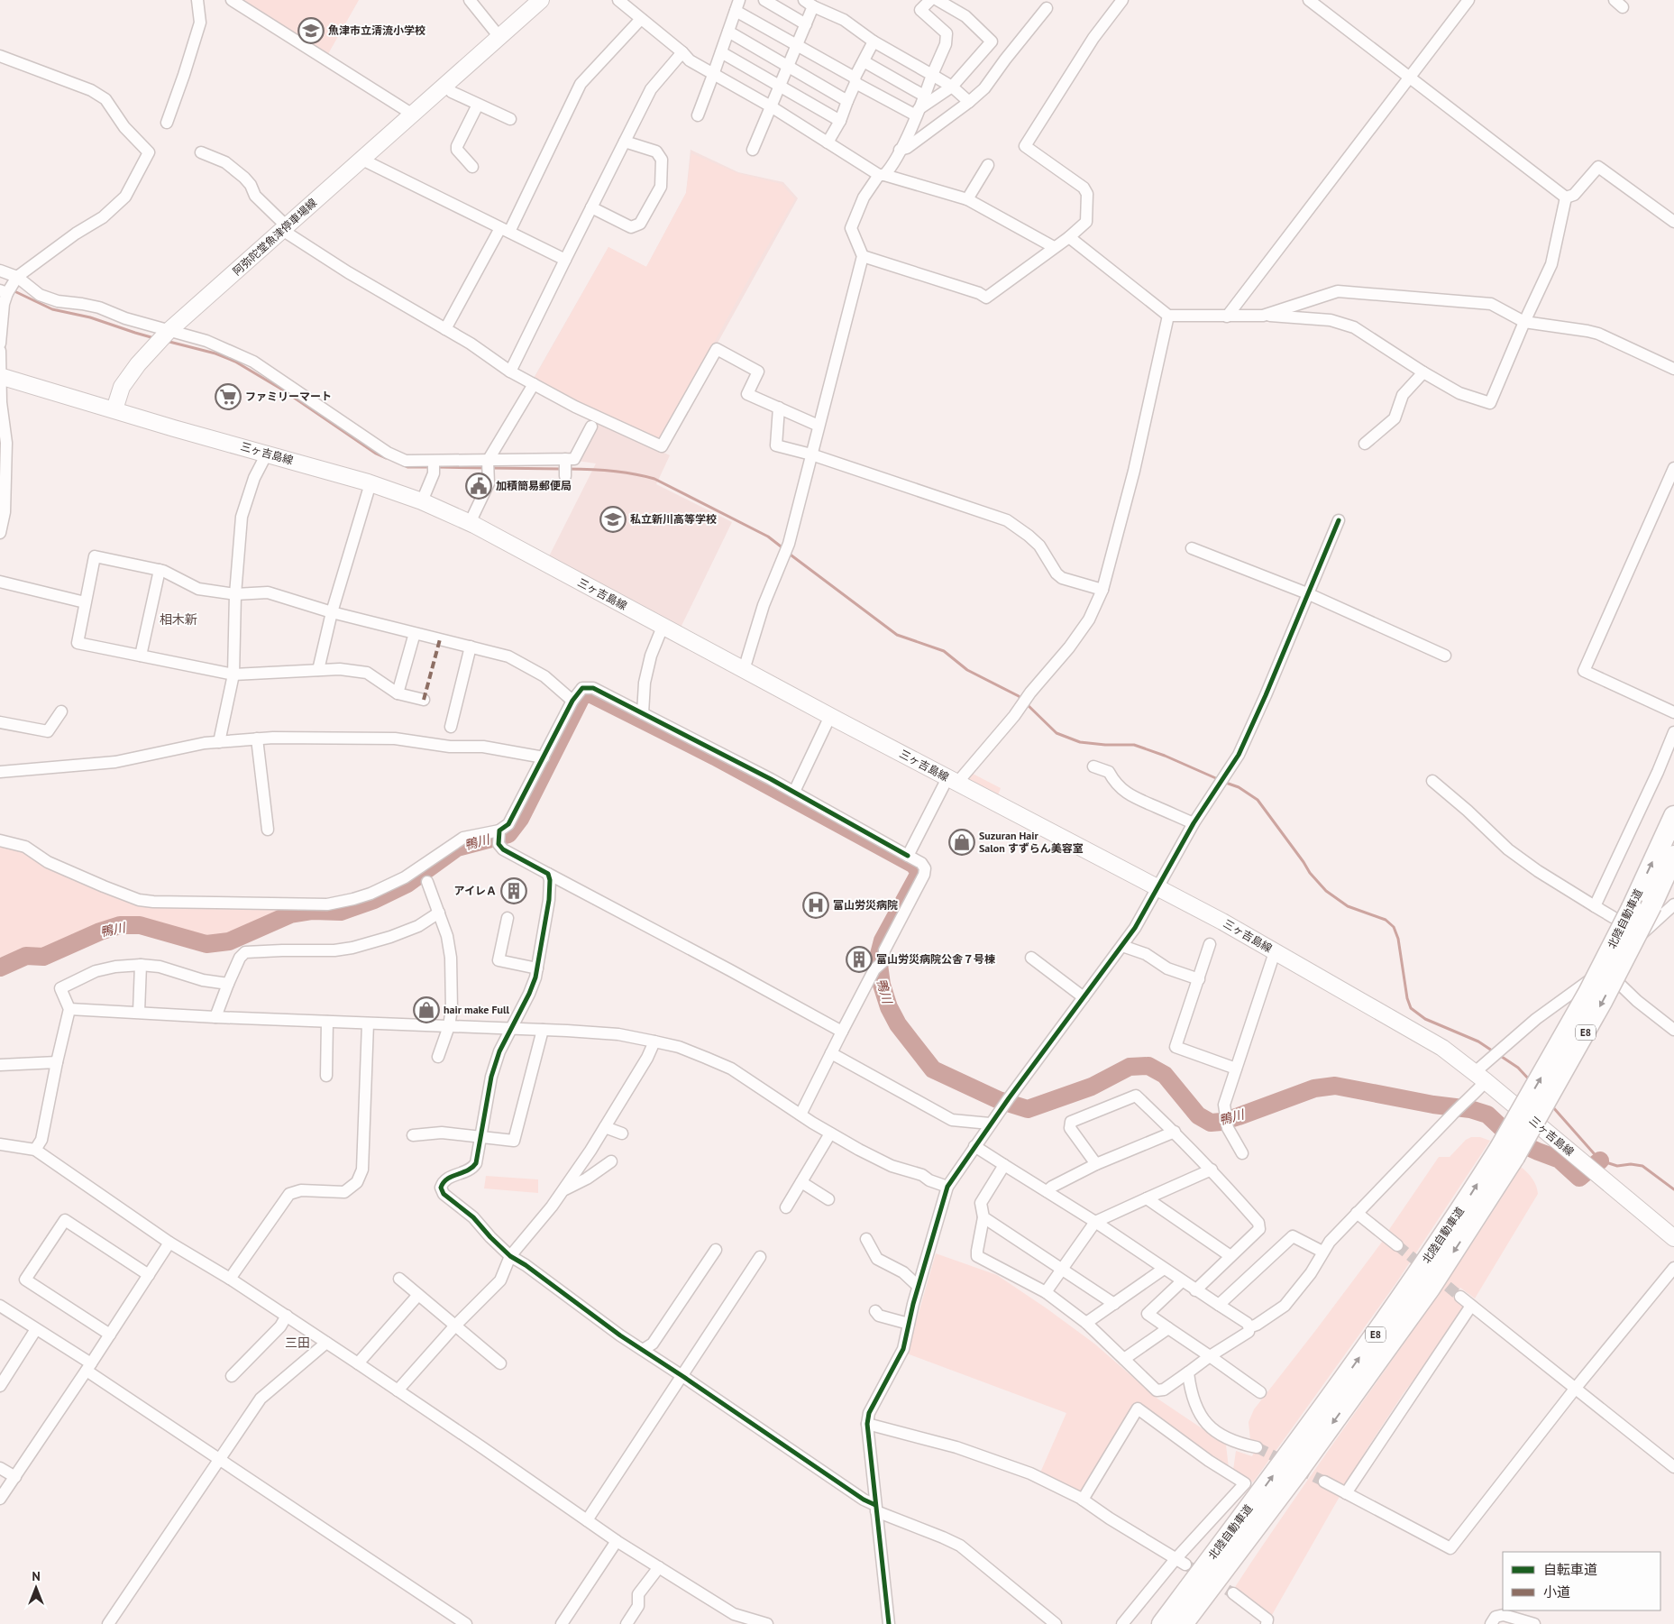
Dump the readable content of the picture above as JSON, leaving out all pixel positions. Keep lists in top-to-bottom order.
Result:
{
  "streets": {
    "highway": ["北陸自動車道", "E8"],
    "main road": ["阿弥陀堂魚津停車場線", "三ヶ吉島線"]
  },
  "crossings": [
    ["阿弥陀堂魚津停車場線", "三ヶ吉島線"]
  ],
  "districts": ["相木新", "三田"],
  "water": ["鴨川"],
  "places": {
    "school or university": ["魚津市立清流小学校", "私立新川高等学校"],
    "supermarket": ["ファミリーマート"],
    "public building": ["加積簡易郵便局"],
    "shop": ["Suzuran Hair Salon すずらん美容室", "hair make Full"],
    "building": ["アイレＡ", "富山労災病院公舎７号棟"],
    "hospital": ["富山労災病院"]
  },
  "legend": ["自転車道", "小道"],
  "north": "top"
}
